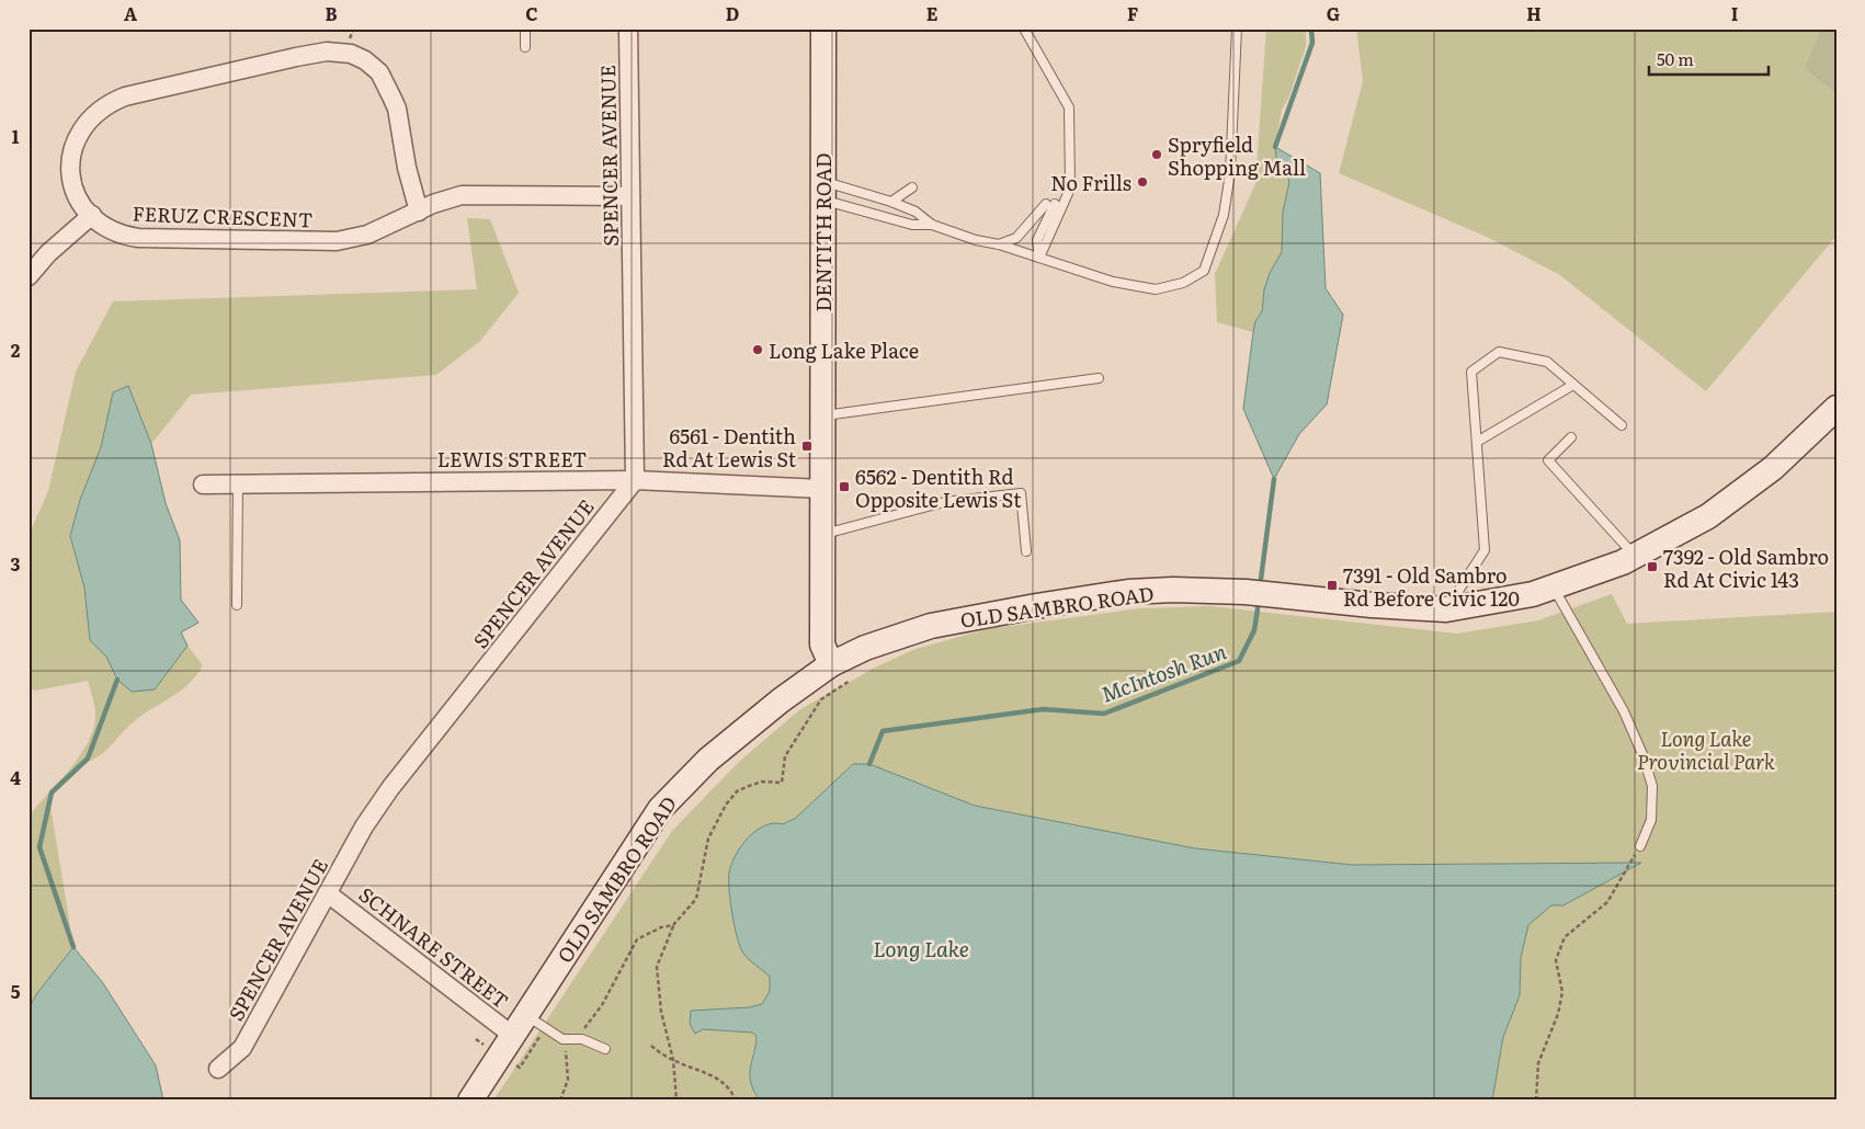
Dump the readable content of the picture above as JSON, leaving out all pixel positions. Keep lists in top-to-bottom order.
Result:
{
  "streets": {
    "main road": ["DENTITH ROAD", "OLD SAMBRO ROAD"],
    "street": [
      "SPENCER AVENUE",
      "FERUZ CRESCENT",
      "LEWIS STREET",
      "SCHNARE STREET"
    ]
  },
  "crossings": [
    ["SPENCER AVENUE", "FERUZ CRESCENT"],
    ["SPENCER AVENUE", "LEWIS STREET"],
    ["SPENCER AVENUE", "SCHNARE STREET"],
    ["DENTITH ROAD", "LEWIS STREET"],
    ["DENTITH ROAD", "OLD SAMBRO ROAD"],
    ["OLD SAMBRO ROAD", "SCHNARE STREET"]
  ],
  "water": ["McIntosh Run", "Long Lake"],
  "parks": ["Long Lake Provincial Park"],
  "places": {
    "other": ["Spryfield Shopping Mall", "No Frills", "Long Lake Place"],
    "transit": [
      "6561 - Dentith Rd At Lewis St",
      "6562 - Dentith Rd Opposite Lewis St",
      "7392 - Old Sambro Rd At Civic 143",
      "7391 - Old Sambro Rd Before Civic 120"
    ]
  },
  "scale_bar": "50 m",
  "grid": {
    "columns": [
      "A",
      "B",
      "C",
      "D",
      "E",
      "F",
      "G",
      "H",
      "I"
    ],
    "rows": [
      "1",
      "2",
      "3",
      "4",
      "5"
    ]
  }
}
